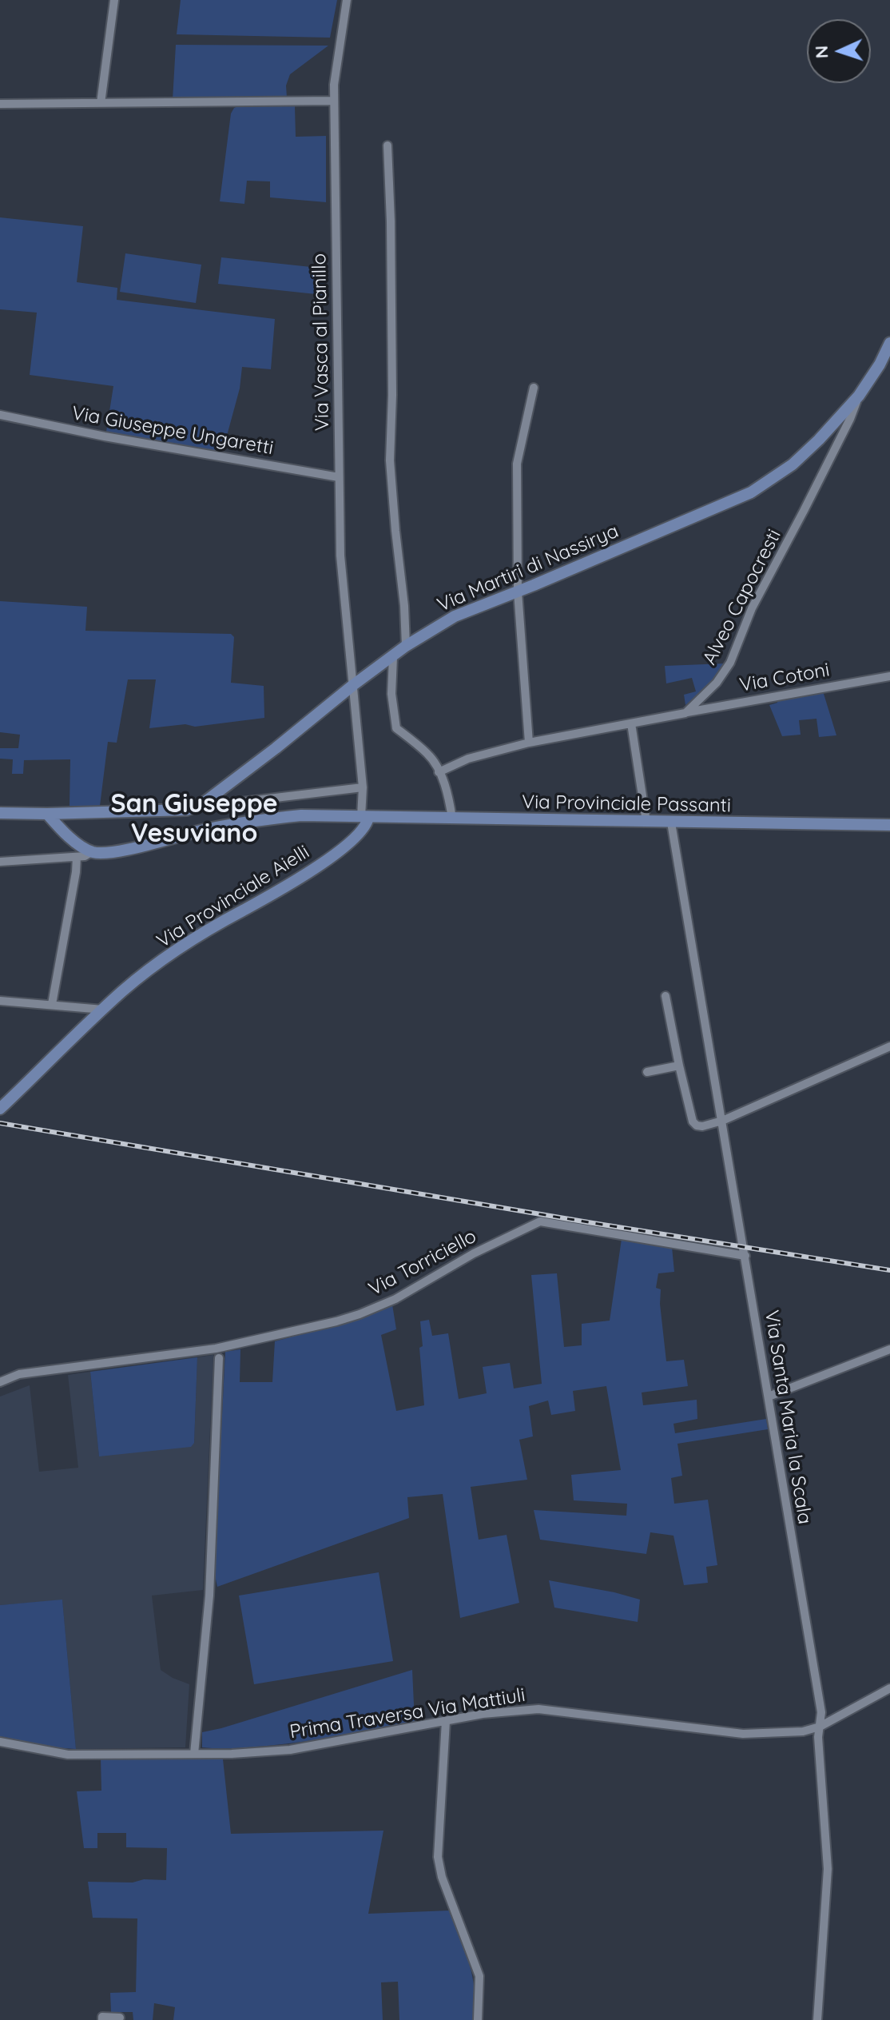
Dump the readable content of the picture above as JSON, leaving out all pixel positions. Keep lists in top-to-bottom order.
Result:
{
  "streets": {
    "street": [
      "Via Vasca al Pianillo",
      "Via Giuseppe Ungaretti",
      "Via Martiri di Nassirya",
      "Alveo Capocresti",
      "Via Cotoni",
      "Via Provinciale Passanti",
      "Via Provinciale Aielli",
      "Via Torriciello",
      "Via Santa Maria la Scala",
      "Prima Traversa Via Mattiuli"
    ]
  },
  "crossings": [
    ["Via Vasca al Pianillo", "Via Giuseppe Ungaretti"],
    ["Via Vasca al Pianillo", "Via Martiri di Nassirya"],
    ["Via Vasca al Pianillo", "Via Provinciale Passanti"],
    ["Via Vasca al Pianillo", "Via Provinciale Aielli"],
    ["Via Martiri di Nassirya", "Alveo Capocresti"],
    ["Alveo Capocresti", "Via Cotoni"],
    ["Via Provinciale Passanti", "Via Provinciale Aielli"],
    ["Via Provinciale Passanti", "Via Santa Maria la Scala"],
    ["Via Torriciello", "Via Santa Maria la Scala"],
    ["Via Santa Maria la Scala", "Prima Traversa Via Mattiuli"]
  ],
  "districts": ["San Giuseppe Vesuviano"],
  "north": "left"
}
